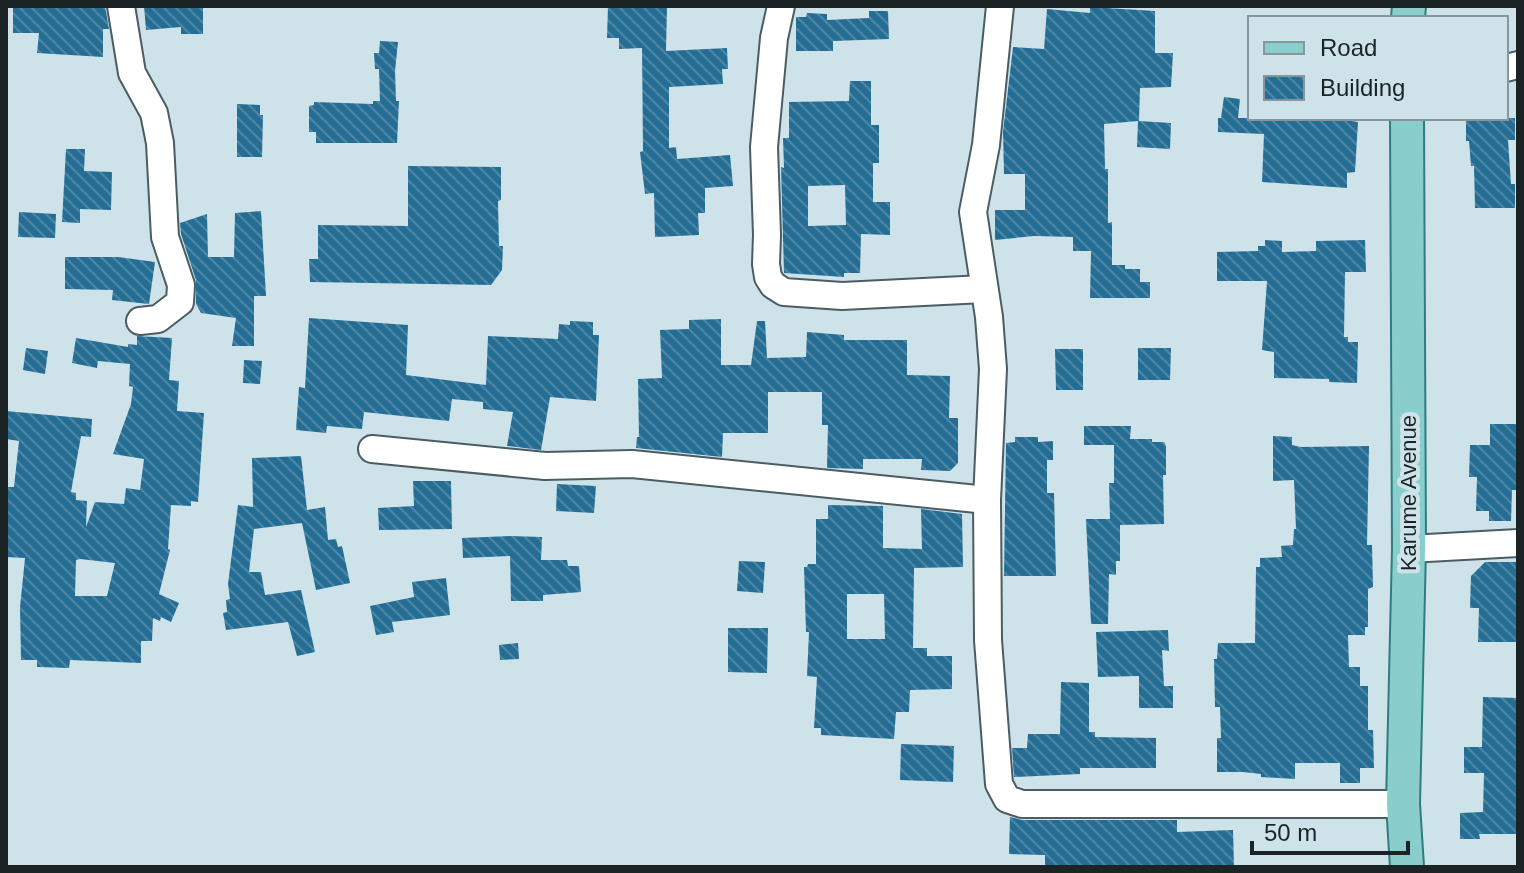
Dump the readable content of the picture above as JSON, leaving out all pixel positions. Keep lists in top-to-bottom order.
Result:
{
  "streets": {
    "main road": ["Karume Avenue"]
  },
  "legend": ["Road", "Building"],
  "scale_bar": "50 m"
}
